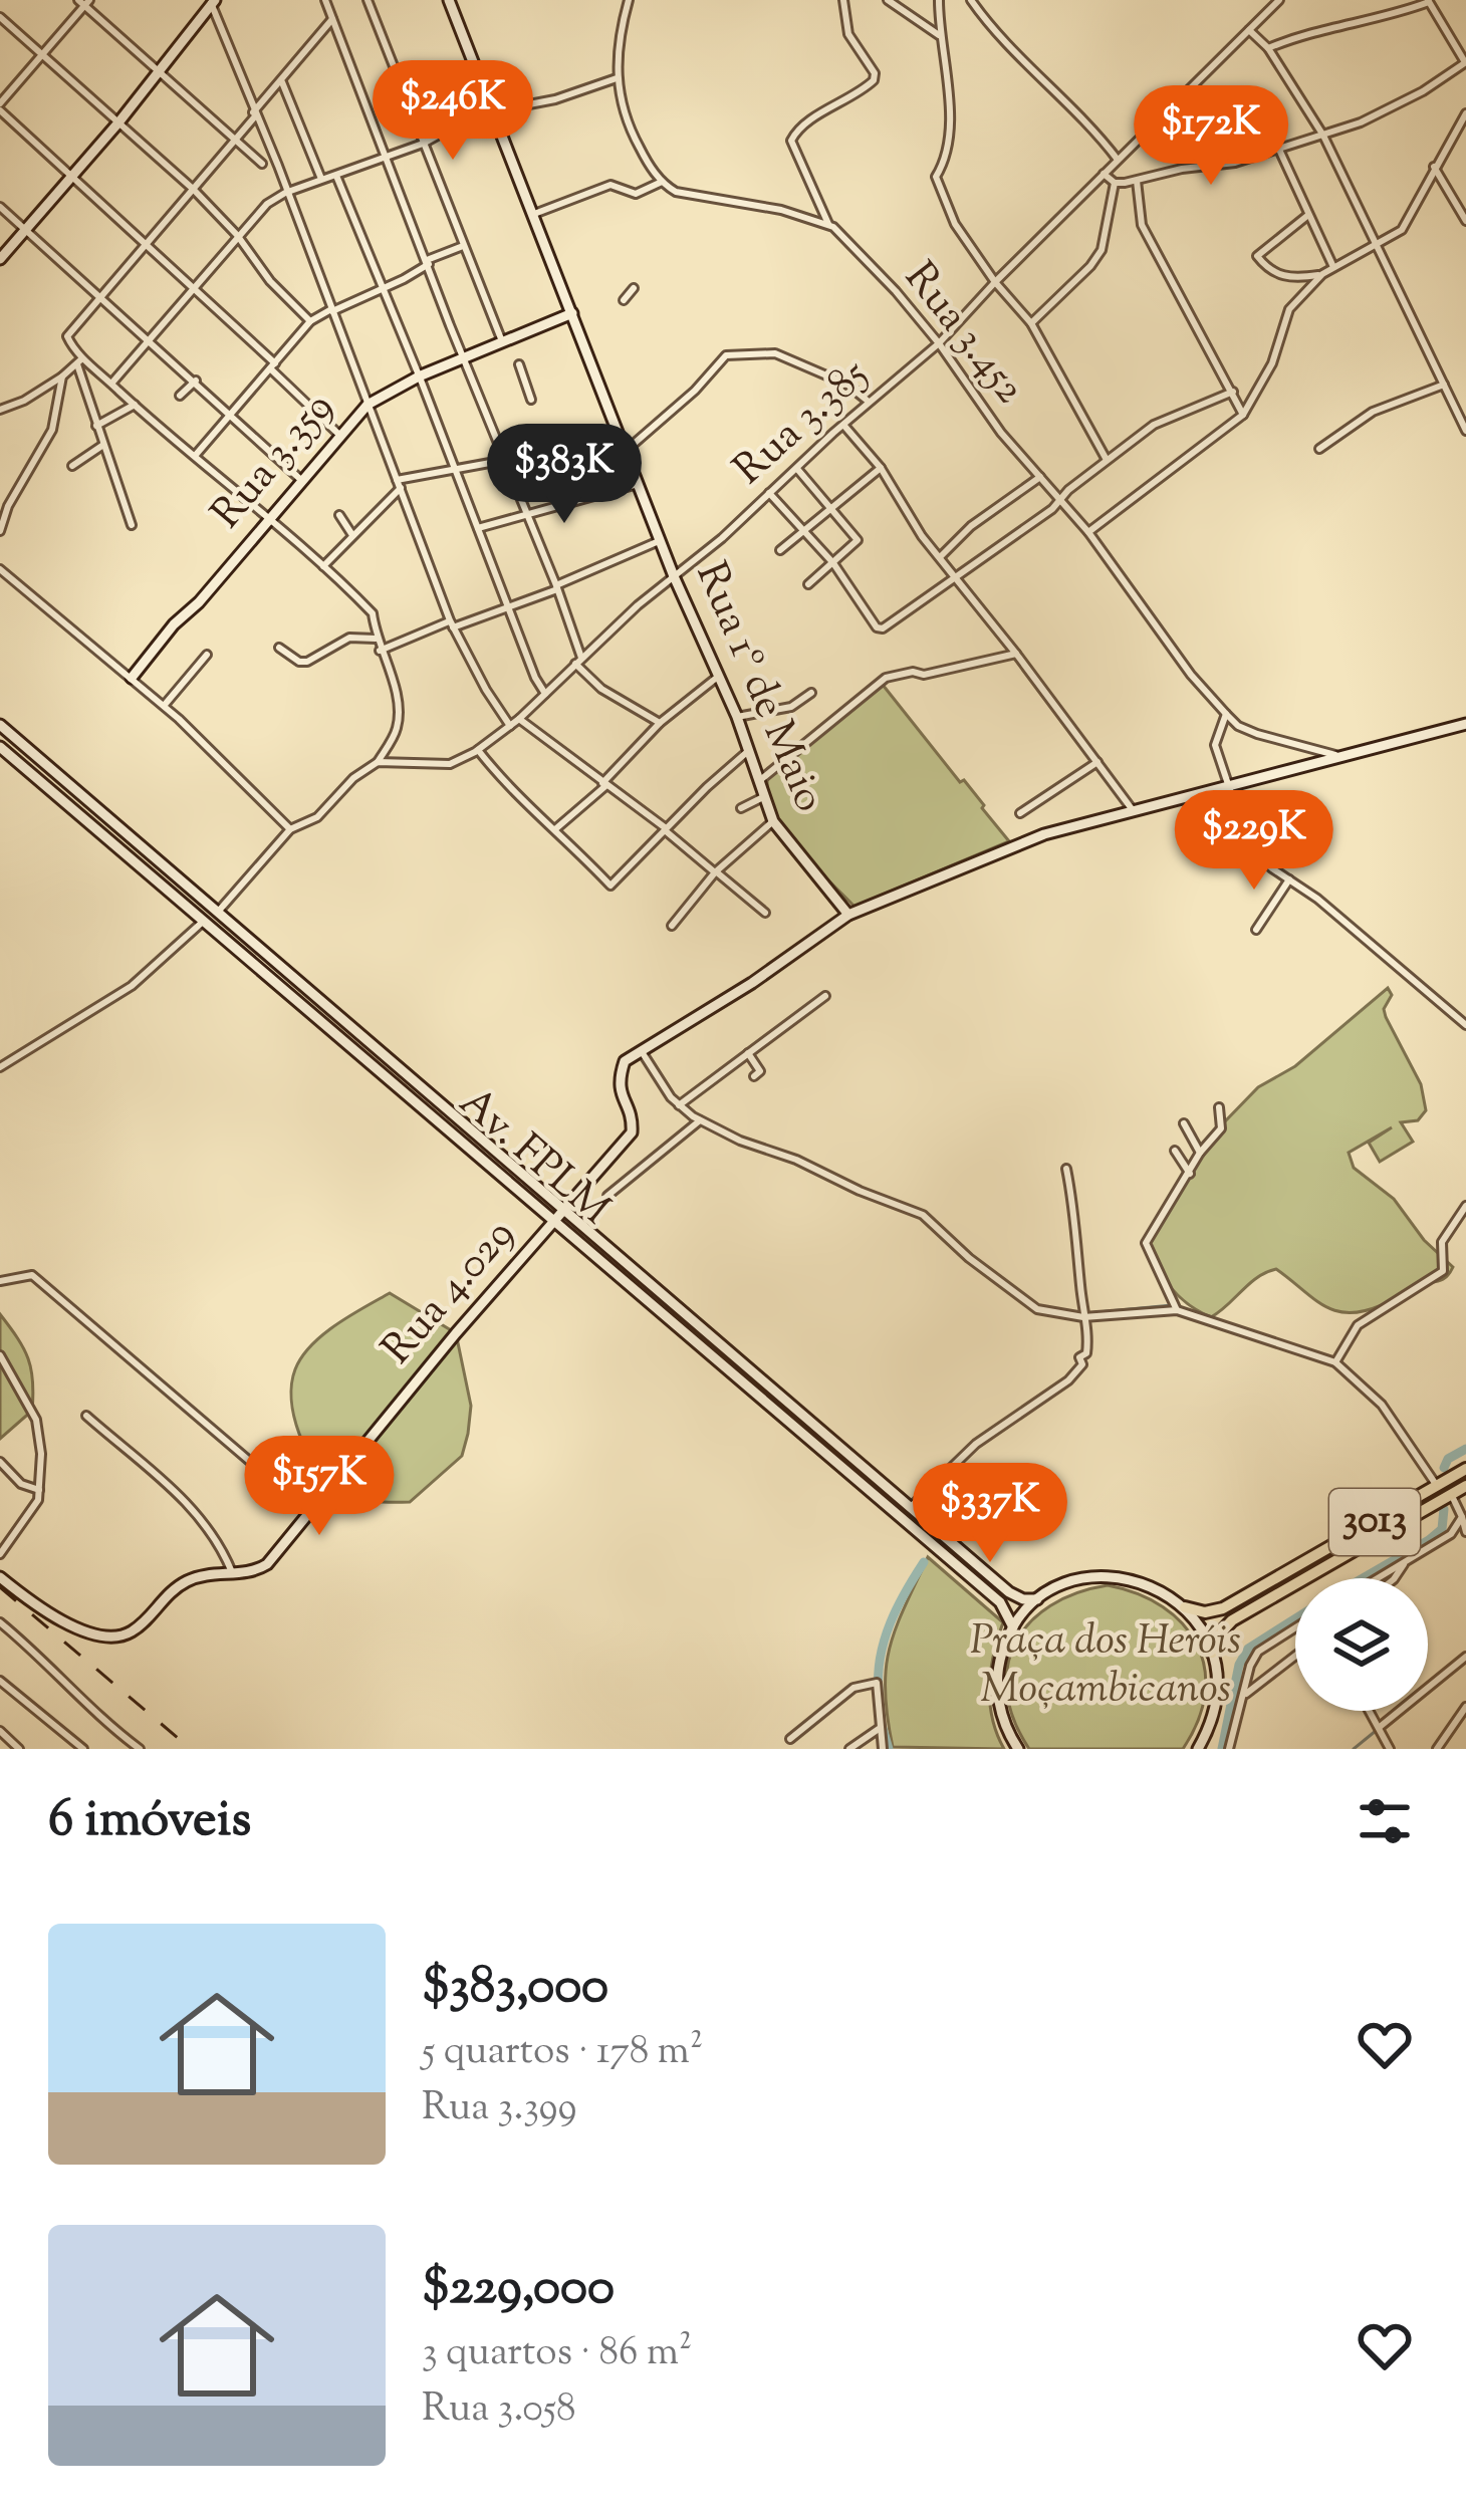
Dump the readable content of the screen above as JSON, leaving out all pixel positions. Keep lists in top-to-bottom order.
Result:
{
  "streets": {
    "main road": ["3013"],
    "street": [
      "Rua 3.452",
      "Rua 3.385",
      "Rua 3.359",
      "Rua 1º de Maio",
      "Av. FPLM",
      "Rua 4.029"
    ]
  },
  "crossings": [
    ["Rua 3.452", "Rua 3.385"],
    ["Rua 3.385", "Rua 1º de Maio"],
    ["Rua 3.359", "Rua 1º de Maio"],
    ["Av. FPLM", "Rua 4.029"]
  ],
  "parks": ["Praça dos Heróis Moçambicanos"],
  "page": {
    "price": [
      "$246K",
      "$172K",
      "$383K",
      "$229K",
      "$157K",
      "$337K"
    ],
    "heading": "6 imóveis",
    "list": [
      {
        "name": "$383,000",
        "note": "5 quartos · 178 m² · Rua 3.399"
      },
      {
        "name": "$229,000",
        "note": "3 quartos · 86 m² · Rua 3.058"
      }
    ]
  }
}
